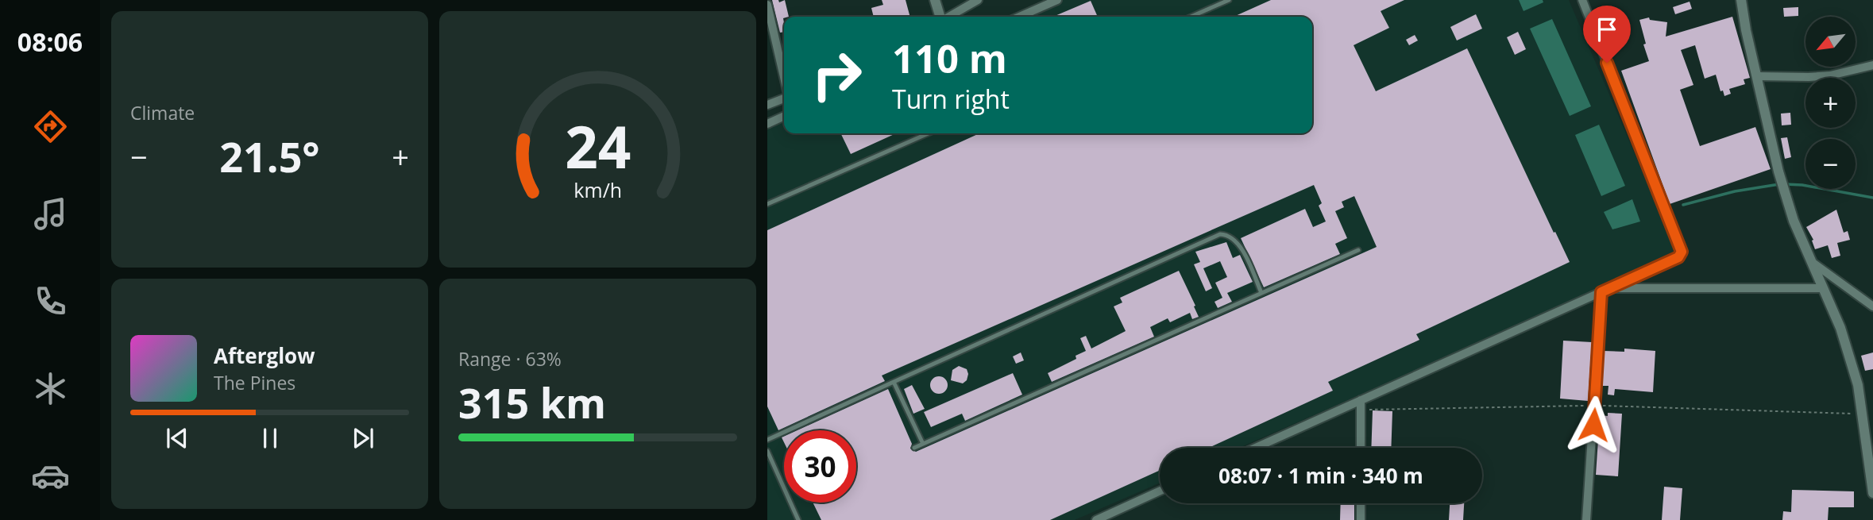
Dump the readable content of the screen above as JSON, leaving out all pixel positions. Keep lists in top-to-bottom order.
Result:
{
  "north": "bottom left",
  "page": {
    "tabs": "08:06",
    "tile": [
      "Climate",
      ["Range · 63%", "315 km"]
    ],
    "map_buttons": ["+", "−"],
    "turn": ["110 m", "Turn right"],
    "heat": ["−", "21.5°", "+"],
    "song": ["Afterglow", "The Pines"],
    "limit": "30",
    "trip": "08:07 · 1 min · 340 m",
    "gauge": ["24", "km/h"]
  }
}
